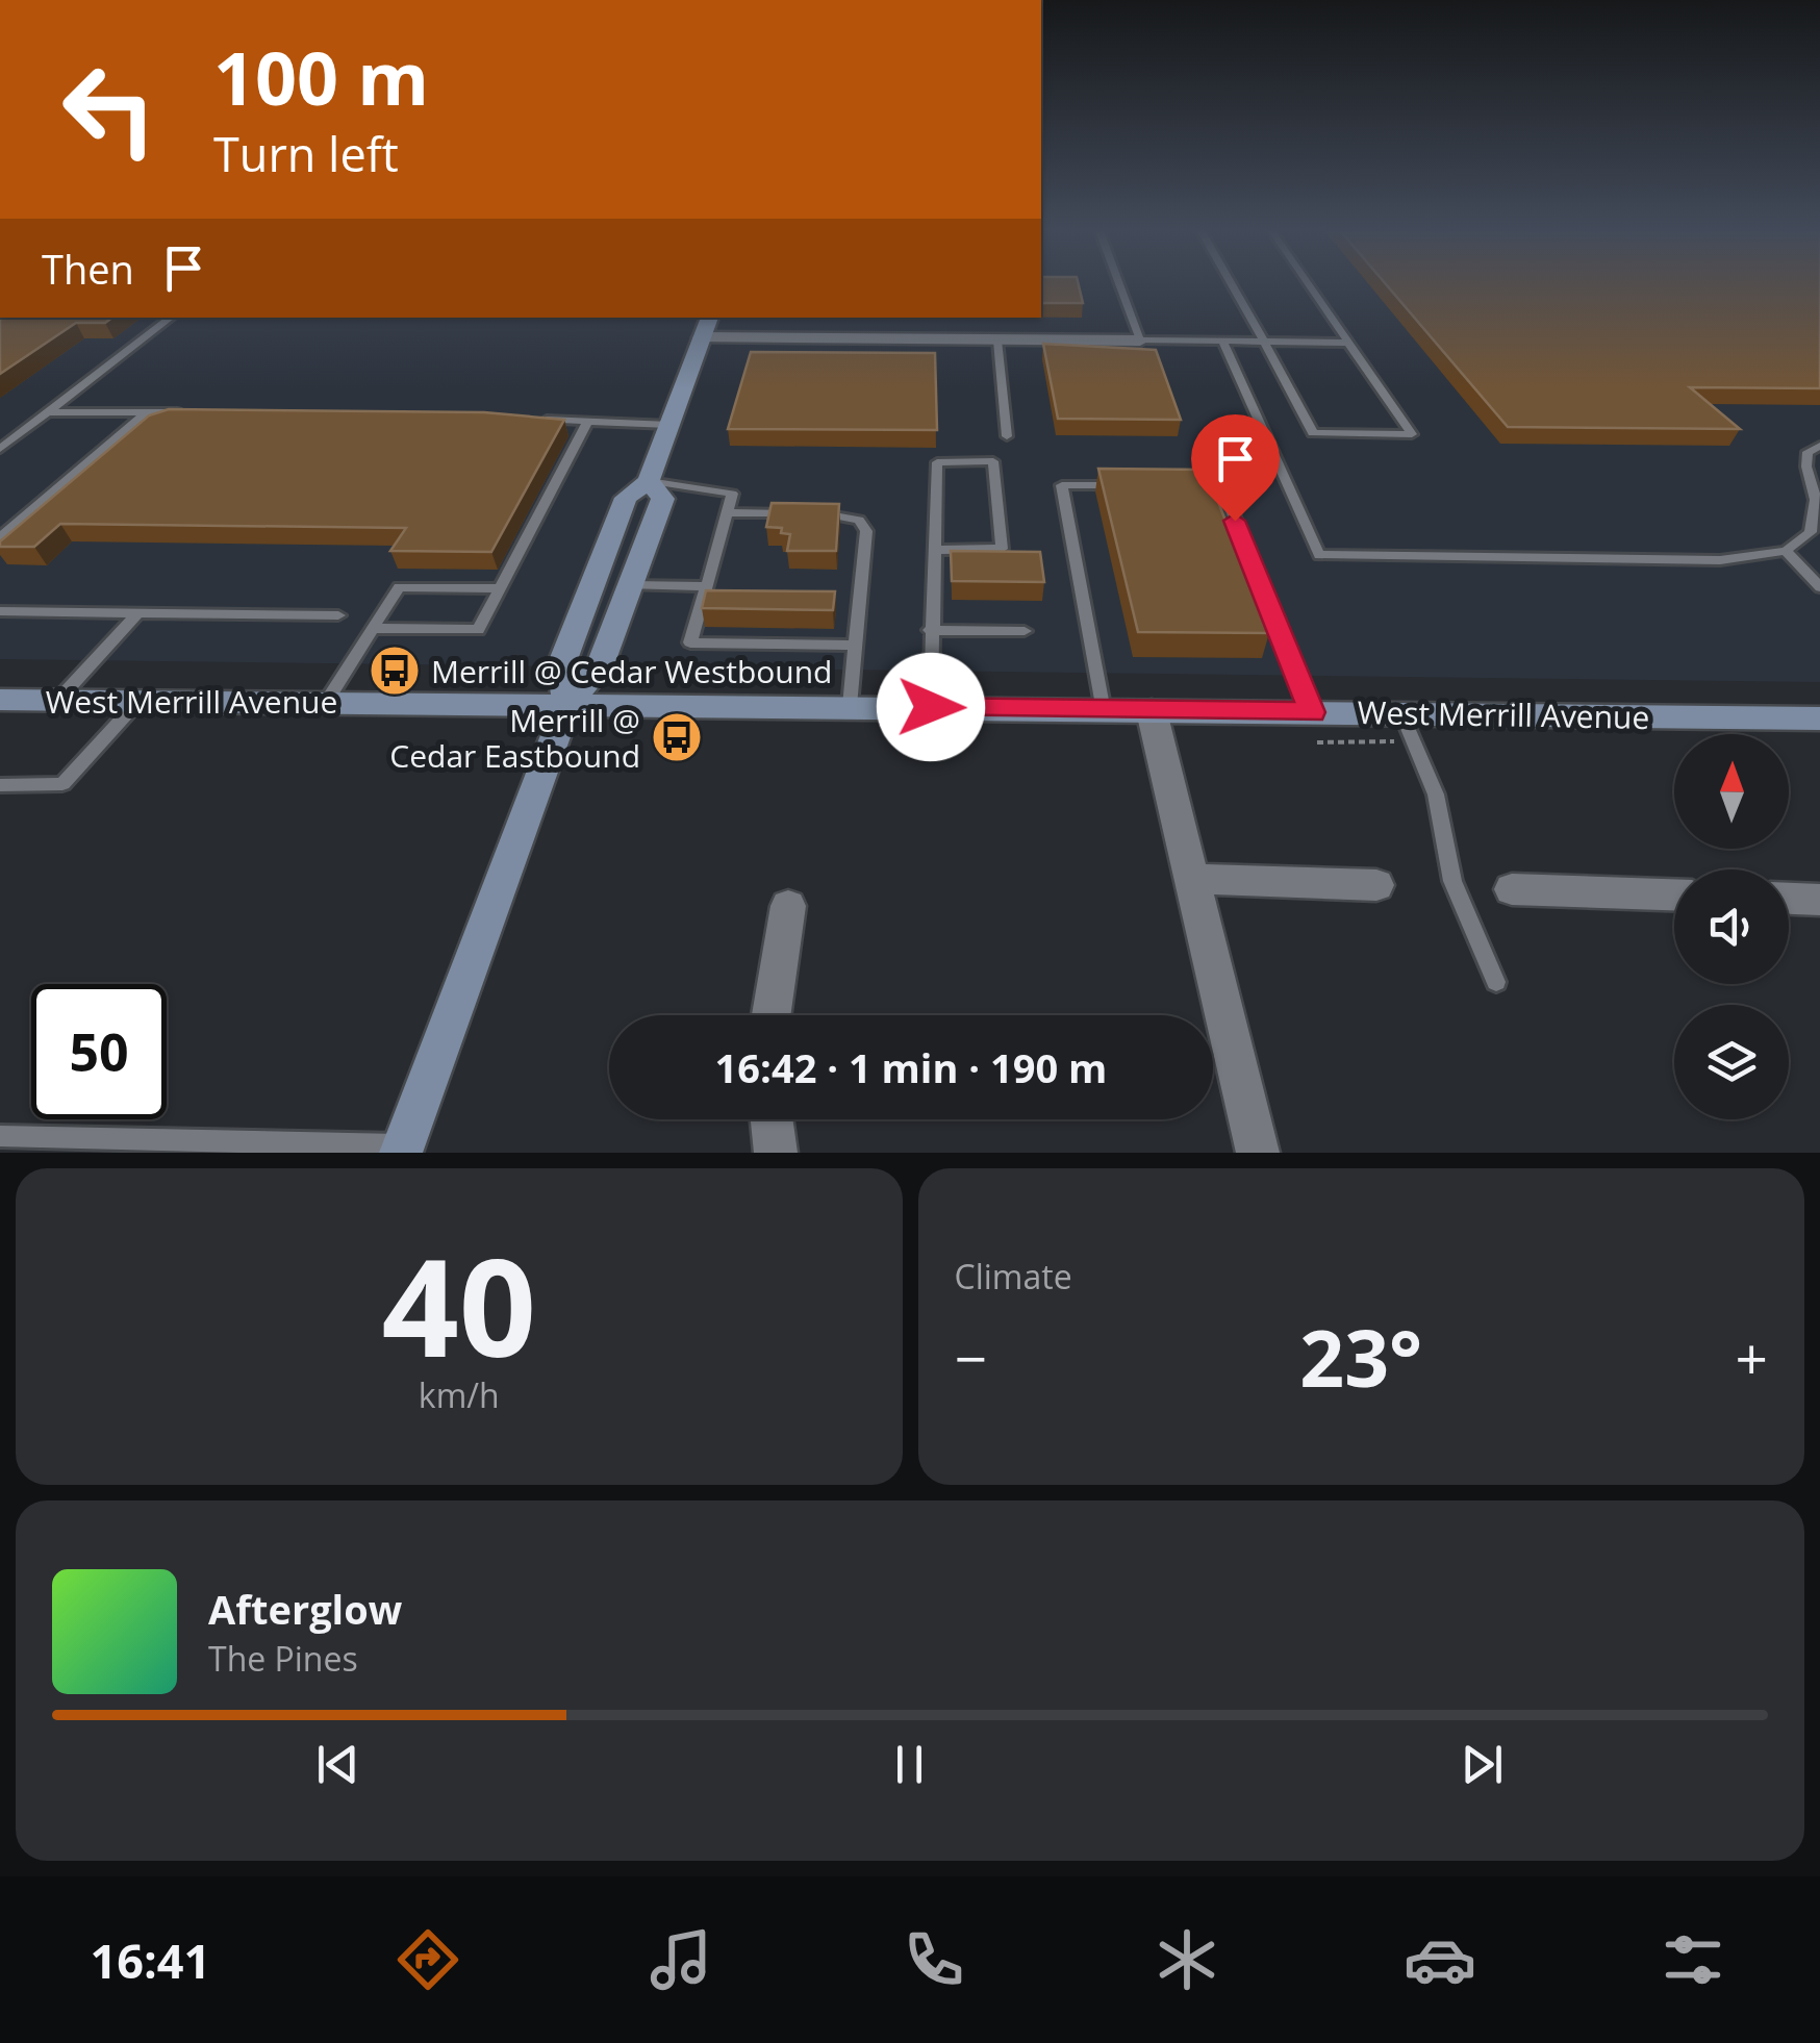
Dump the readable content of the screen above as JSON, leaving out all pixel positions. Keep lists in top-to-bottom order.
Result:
{
  "streets": {
    "main road": ["West Merrill Avenue"]
  },
  "places": {
    "bus stop": ["Merrill @ Cedar Westbound", "Merrill @ Cedar Eastbound"]
  },
  "north": "top",
  "page": {
    "turn": ["100 m", "Turn left"],
    "then": "Then",
    "limit": "50",
    "trip": "16:42 · 1 min · 190 m",
    "tile": [
      ["40", "km/h"],
      "Climate"
    ],
    "heat": ["−", "23°", "+"],
    "song": ["Afterglow", "The Pines"],
    "tabs": "16:41"
  }
}
